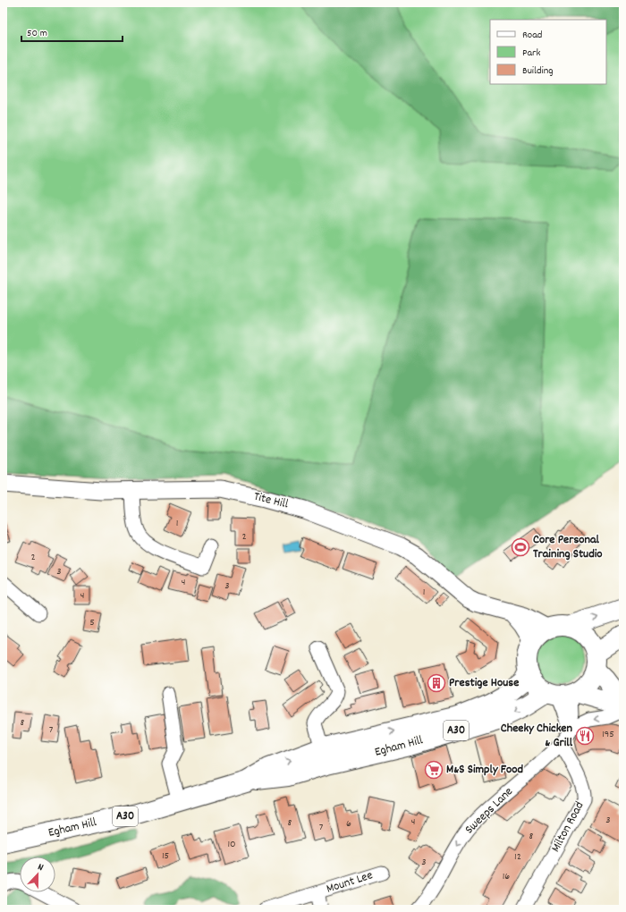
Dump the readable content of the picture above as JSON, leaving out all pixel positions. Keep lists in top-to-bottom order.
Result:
{
  "streets": {
    "main road": ["A30", "Egham Hill"],
    "street": [
      "Tite Hill",
      "Sweeps Lane",
      "Milton Road",
      "Mount Lee"
    ]
  },
  "crossings": [
    ["Tite Hill", "Egham Hill"],
    ["Tite Hill", "Sweeps Lane"],
    ["Egham Hill", "Sweeps Lane"],
    ["Sweeps Lane", "Milton Road"]
  ],
  "one_way": ["Sweeps Lane"],
  "places": {
    "sports": ["Core Personal Training Studio"],
    "building": ["Prestige House"],
    "restaurant": ["Cheeky Chicken & Grill"],
    "supermarket": ["M&S Simply Food"]
  },
  "house_numbers": [
    "1",
    "2",
    "2",
    "3",
    "4",
    "3",
    "1",
    "4",
    "5",
    "8",
    "7",
    "195",
    "3",
    "4",
    "8",
    "6",
    "7",
    "8",
    "10",
    "15",
    "12",
    "3",
    "16"
  ],
  "legend": ["Road", "Park", "Building"],
  "scale_bar": "50 m",
  "north": "top"
}
